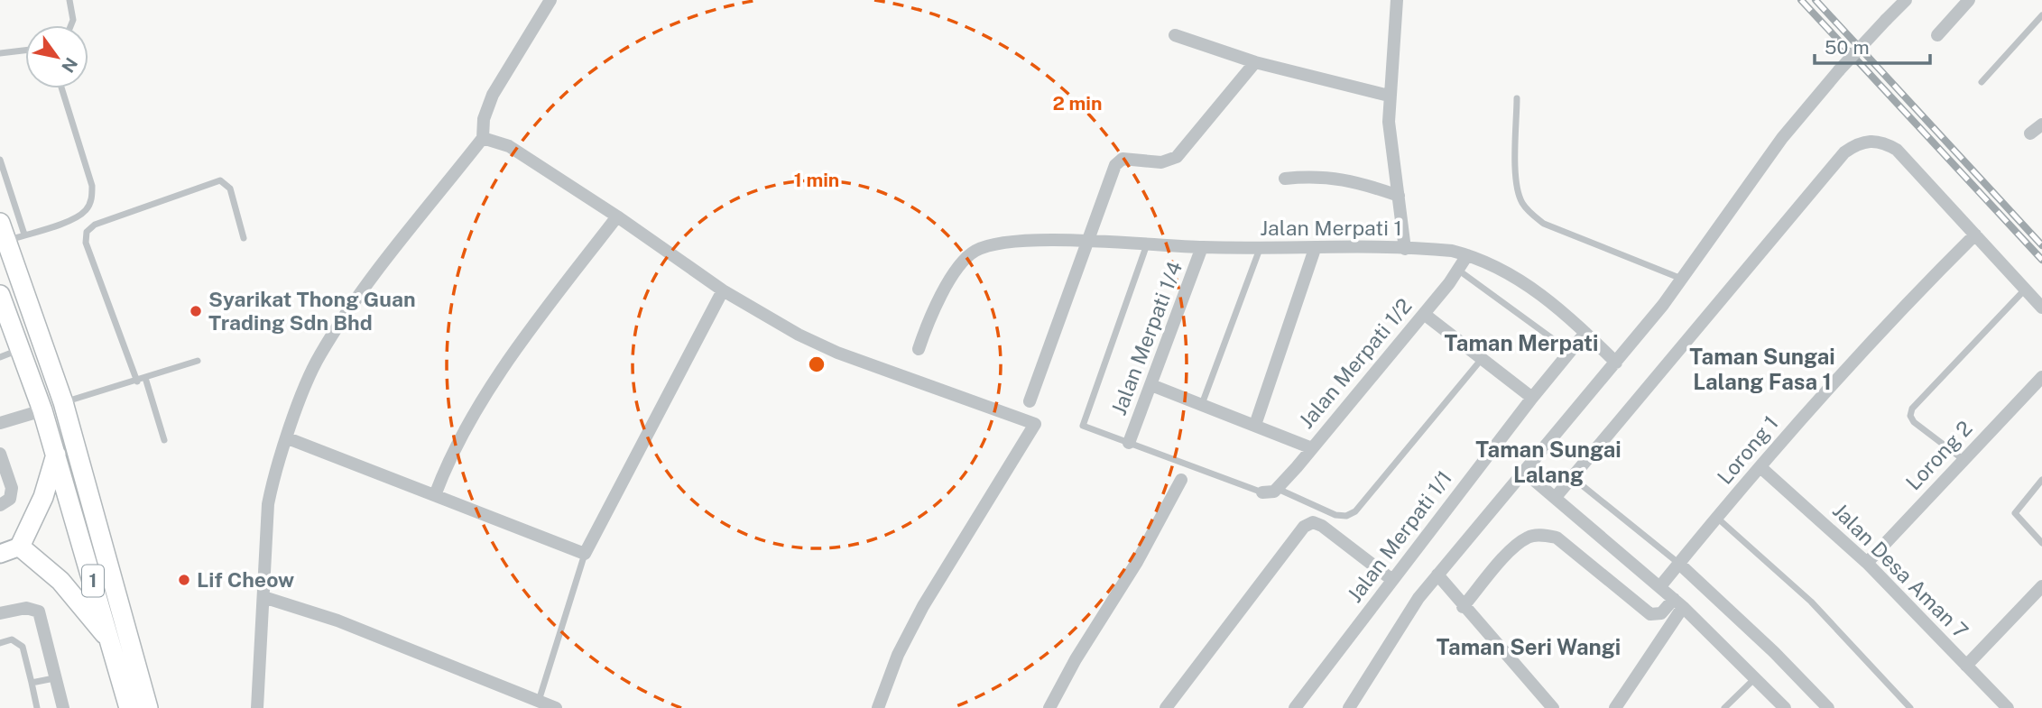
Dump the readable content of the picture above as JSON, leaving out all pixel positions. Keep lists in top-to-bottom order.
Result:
{
  "streets": {
    "main road": ["1"],
    "street": [
      "Jalan Merpati 1",
      "Jalan Merpati 1/4",
      "Jalan Merpati 1/2",
      "Lorong 1",
      "Lorong 2",
      "Jalan Merpati 1/1",
      "Jalan Desa Aman 7"
    ]
  },
  "crossings": [
    ["Jalan Merpati 1", "Jalan Merpati 1/4"],
    ["Jalan Merpati 1", "Jalan Merpati 1/2"],
    ["Jalan Merpati 1", "Jalan Merpati 1/1"],
    ["Lorong 1", "Jalan Desa Aman 7"],
    ["Lorong 2", "Jalan Desa Aman 7"]
  ],
  "districts": [
    "Taman Merpati",
    "Taman Sungai Lalang Fasa 1",
    "Taman Sungai Lalang",
    "Taman Seri Wangi"
  ],
  "places": ["Syarikat Thong Guan Trading Sdn Bhd", "Lif Cheow"],
  "scale_bar": "50 m",
  "north": "bottom right",
  "rings": ["2 min", "1 min"]
}
